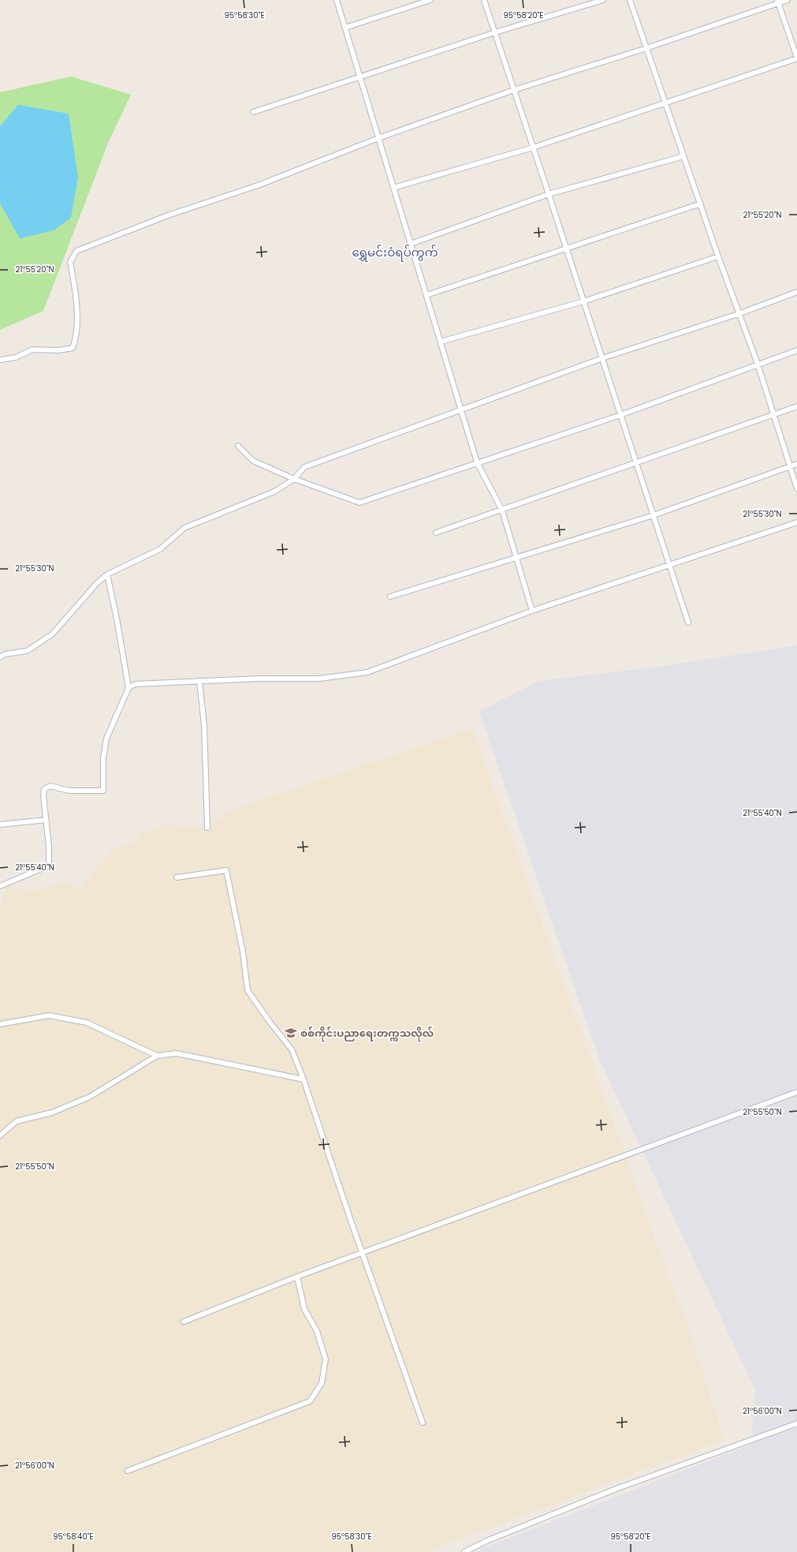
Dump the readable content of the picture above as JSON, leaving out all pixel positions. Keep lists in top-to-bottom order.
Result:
{
  "districts": ["ရွှေမင်းဝံရပ်ကွက်"],
  "places": {
    "school or university": ["စစ်ကိုင်းပညာရေးတက္ကသလိုလ်"]
  },
  "coordinates": [
    "95°58'30\"E",
    "95°58'20\"E",
    "21°55'20\"N",
    "21°55'30\"N",
    "21°55'40\"N",
    "21°55'50\"N",
    "21°56'00\"N",
    "95°58'40\"E"
  ]
}
